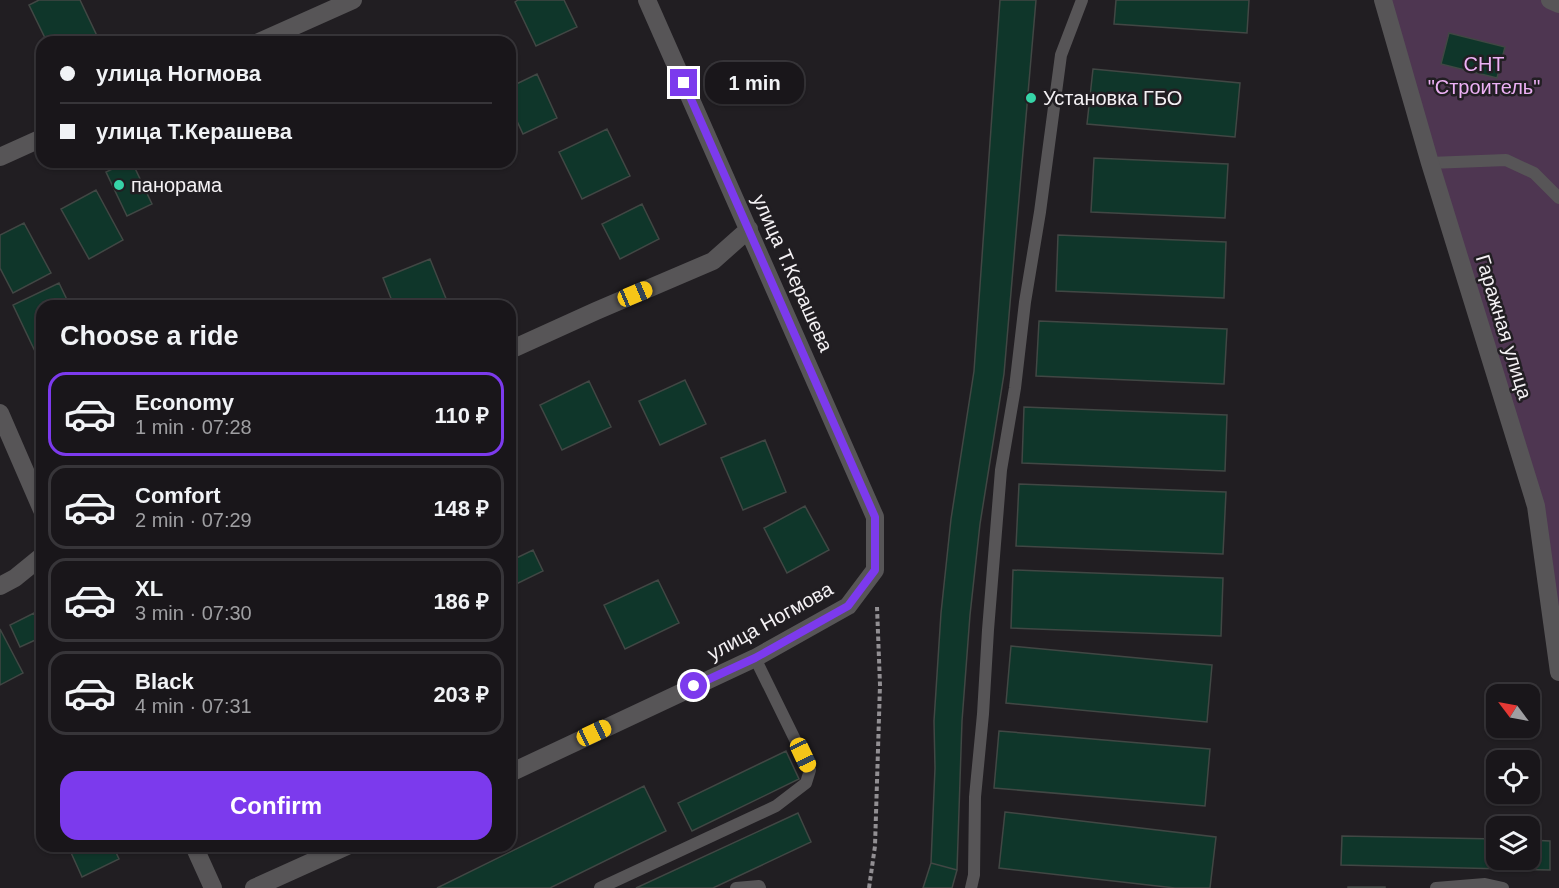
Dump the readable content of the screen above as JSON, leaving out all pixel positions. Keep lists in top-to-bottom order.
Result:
{
  "streets": {
    "street": ["улица Т.Керашева", "Гаражная улица", "улица Ногмова"]
  },
  "crossings": [
    ["улица Т.Керашева", "улица Ногмова"]
  ],
  "parks": ["СНТ \"Строитель\""],
  "places": ["Установка ГБО", "панорама"],
  "north": "top left",
  "page": {
    "banner": ["улица Ногмова", "улица Т.Керашева"],
    "bubble": "1 min",
    "heading": "Choose a ride",
    "list": [
      {
        "name": "Economy",
        "note": "1 min · 07:28",
        "value": "110 ₽"
      },
      {
        "name": "Comfort",
        "note": "2 min · 07:29",
        "value": "148 ₽"
      },
      {
        "name": "XL",
        "note": "3 min · 07:30",
        "value": "186 ₽"
      },
      {
        "name": "Black",
        "note": "4 min · 07:31",
        "value": "203 ₽"
      }
    ],
    "buttons": "Confirm"
  }
}
